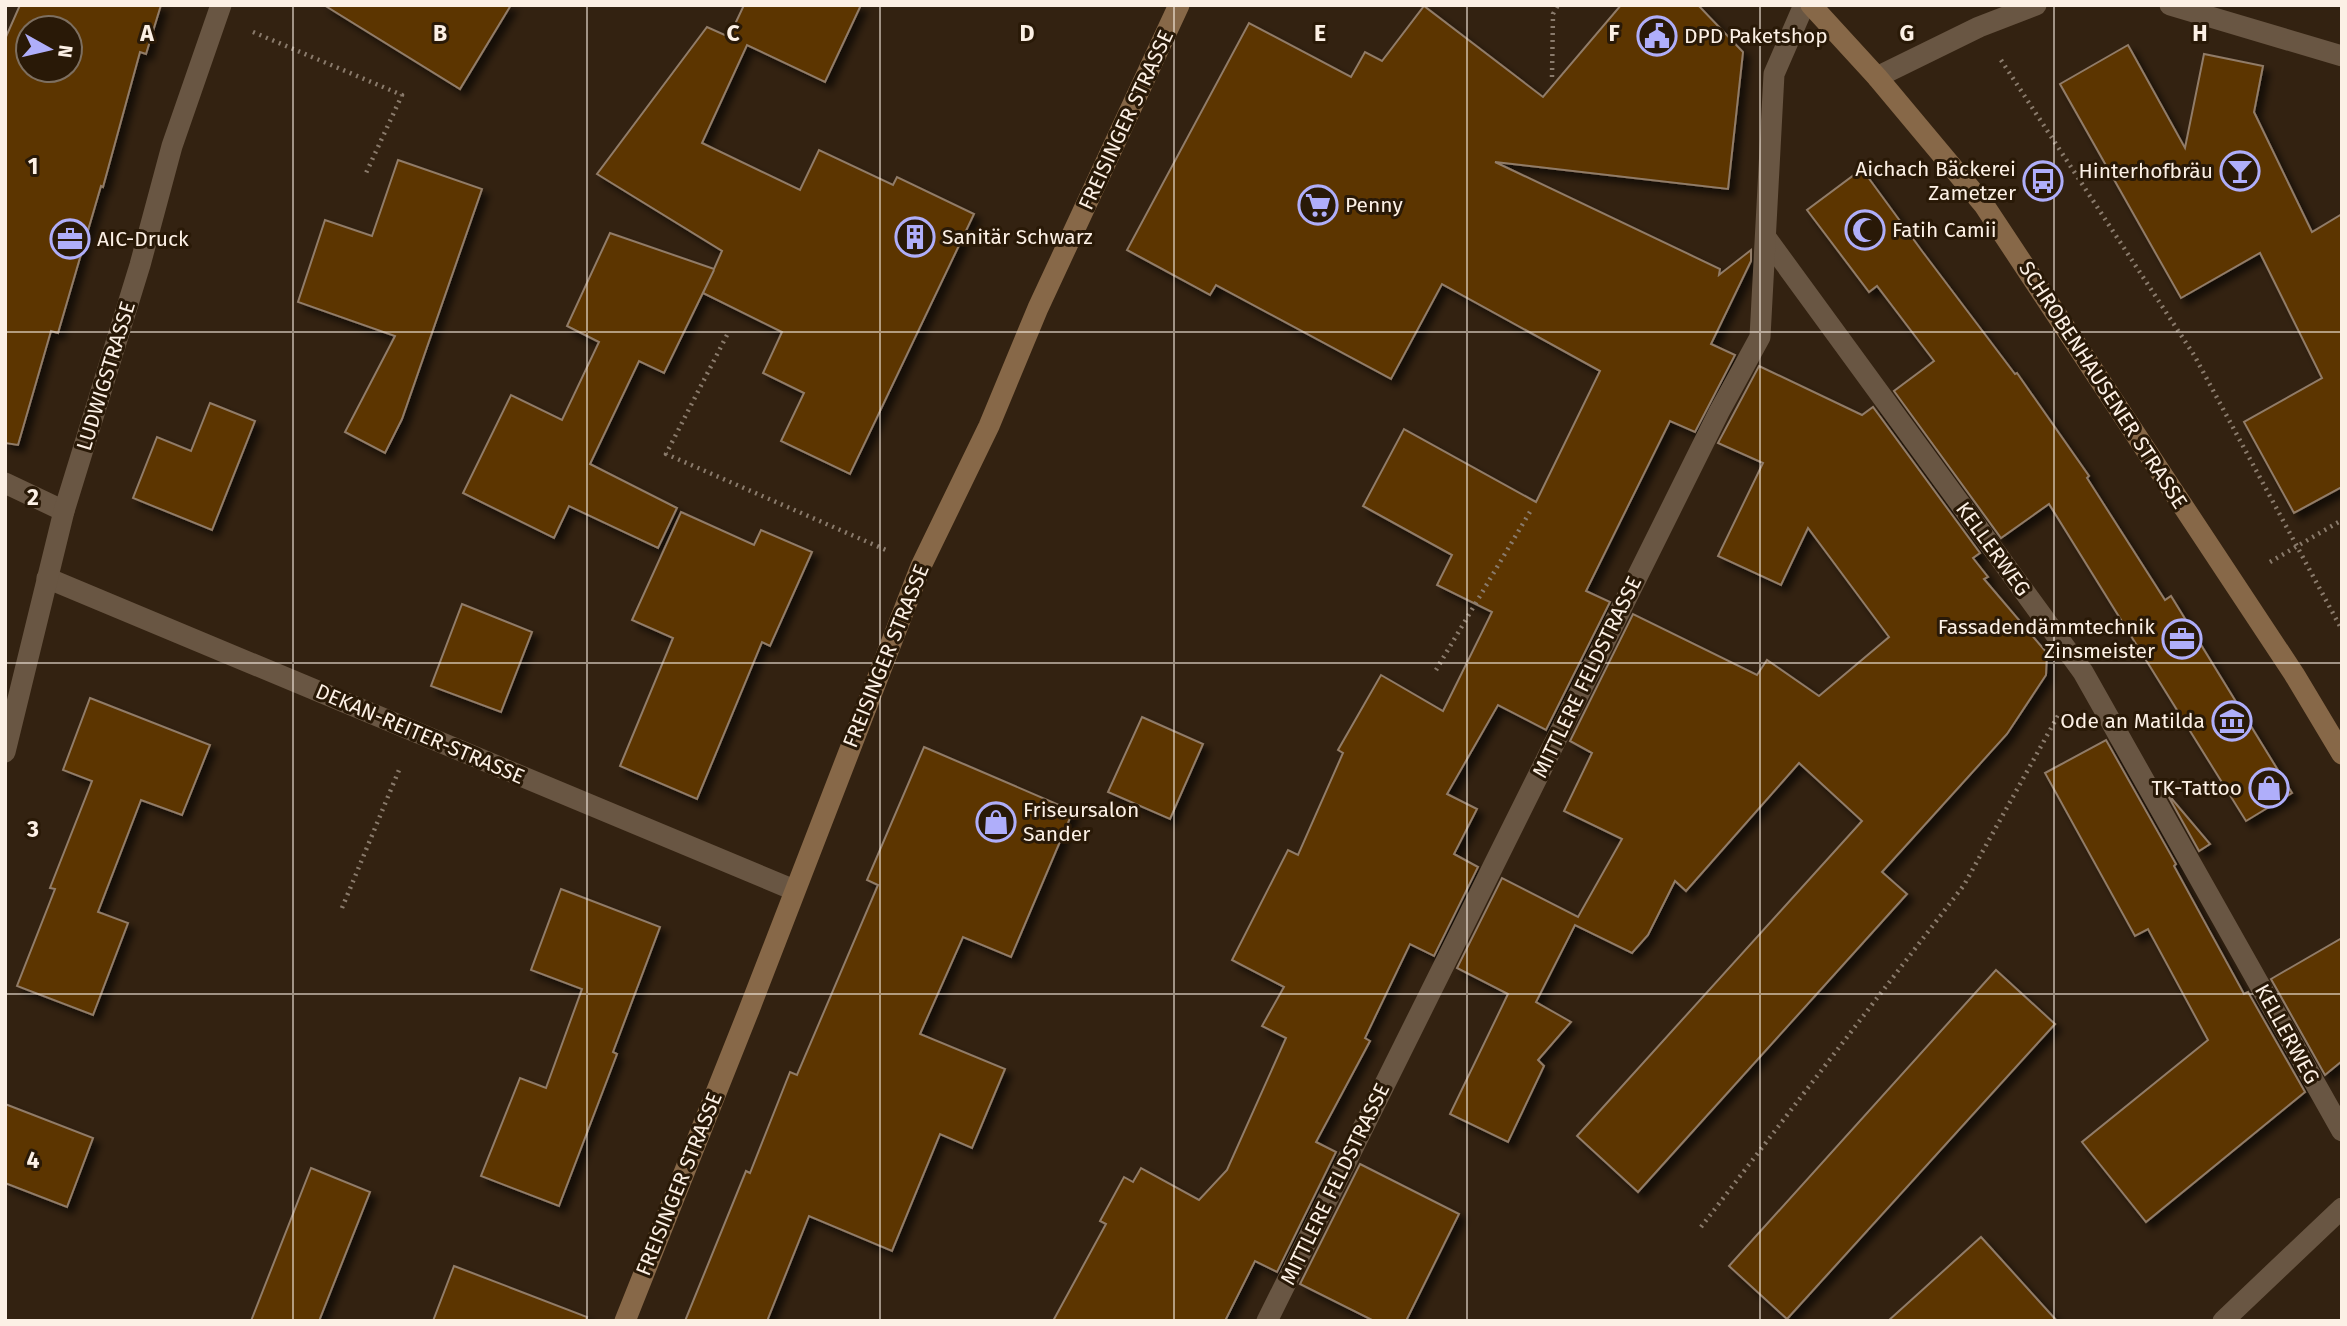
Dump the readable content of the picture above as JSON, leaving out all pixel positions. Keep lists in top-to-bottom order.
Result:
{
  "streets": {
    "main road": ["FREISINGER STRASSE", "SCHROBENHAUSENER STRASSE"],
    "street": [
      "LUDWIGSTRASSE",
      "KELLERWEG",
      "MITTLERE FELDSTRASSE",
      "DEKAN-REITER-STRASSE"
    ]
  },
  "crossings": [
    ["FREISINGER STRASSE", "DEKAN-REITER-STRASSE"],
    ["LUDWIGSTRASSE", "DEKAN-REITER-STRASSE"],
    ["KELLERWEG", "MITTLERE FELDSTRASSE"]
  ],
  "places": {
    "public building": ["DPD Paketshop"],
    "bar": ["Hinterhofbräu"],
    "bus stop": ["Aichach Bäckerei Zametzer"],
    "supermarket": ["Penny"],
    "mosque": ["Fatih Camii"],
    "building": ["Sanitär Schwarz"],
    "office": ["AIC-Druck", "Fassadendämmtechnik Zinsmeister"],
    "museum": ["Ode an Matilda"],
    "shop": ["TK-Tattoo", "Friseursalon Sander"]
  },
  "north": "right",
  "grid": {
    "columns": [
      "A",
      "B",
      "C",
      "D",
      "E",
      "F",
      "G",
      "H"
    ],
    "rows": [
      "1",
      "2",
      "3",
      "4"
    ]
  }
}
